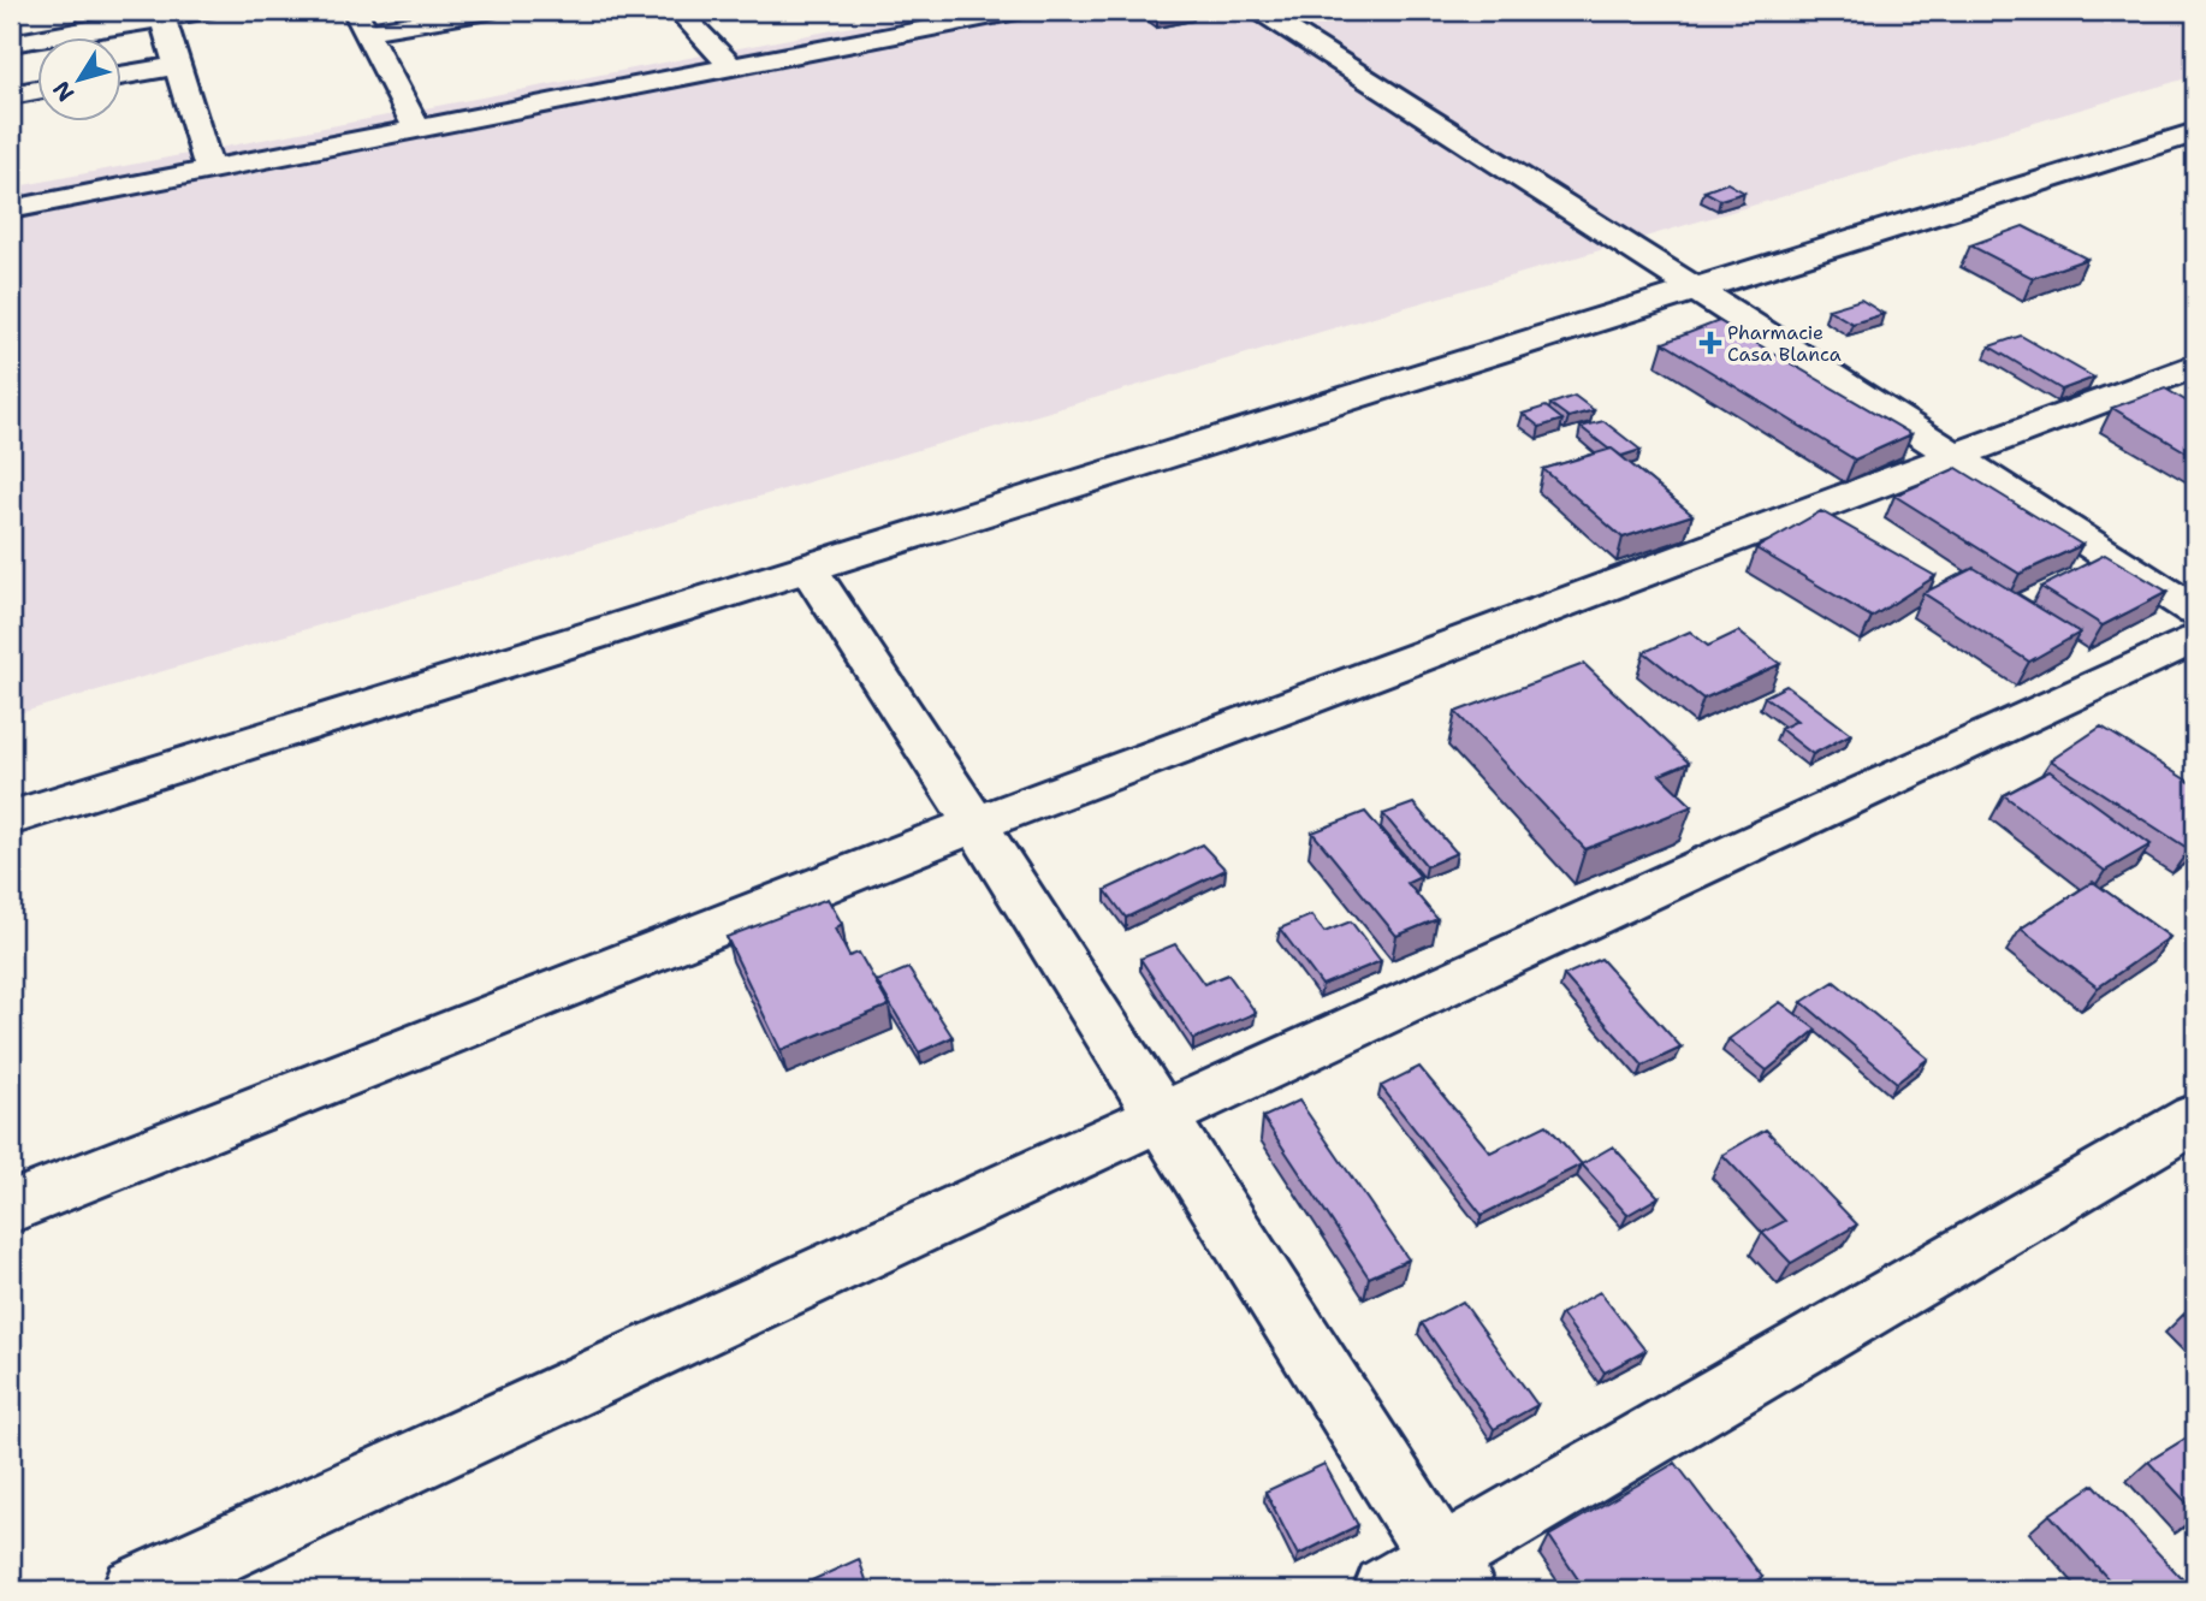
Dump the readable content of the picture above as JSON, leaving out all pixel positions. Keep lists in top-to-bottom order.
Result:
{
  "places": {
    "health": ["Pharmacie Casa Blanca"]
  },
  "north": "bottom left"
}
